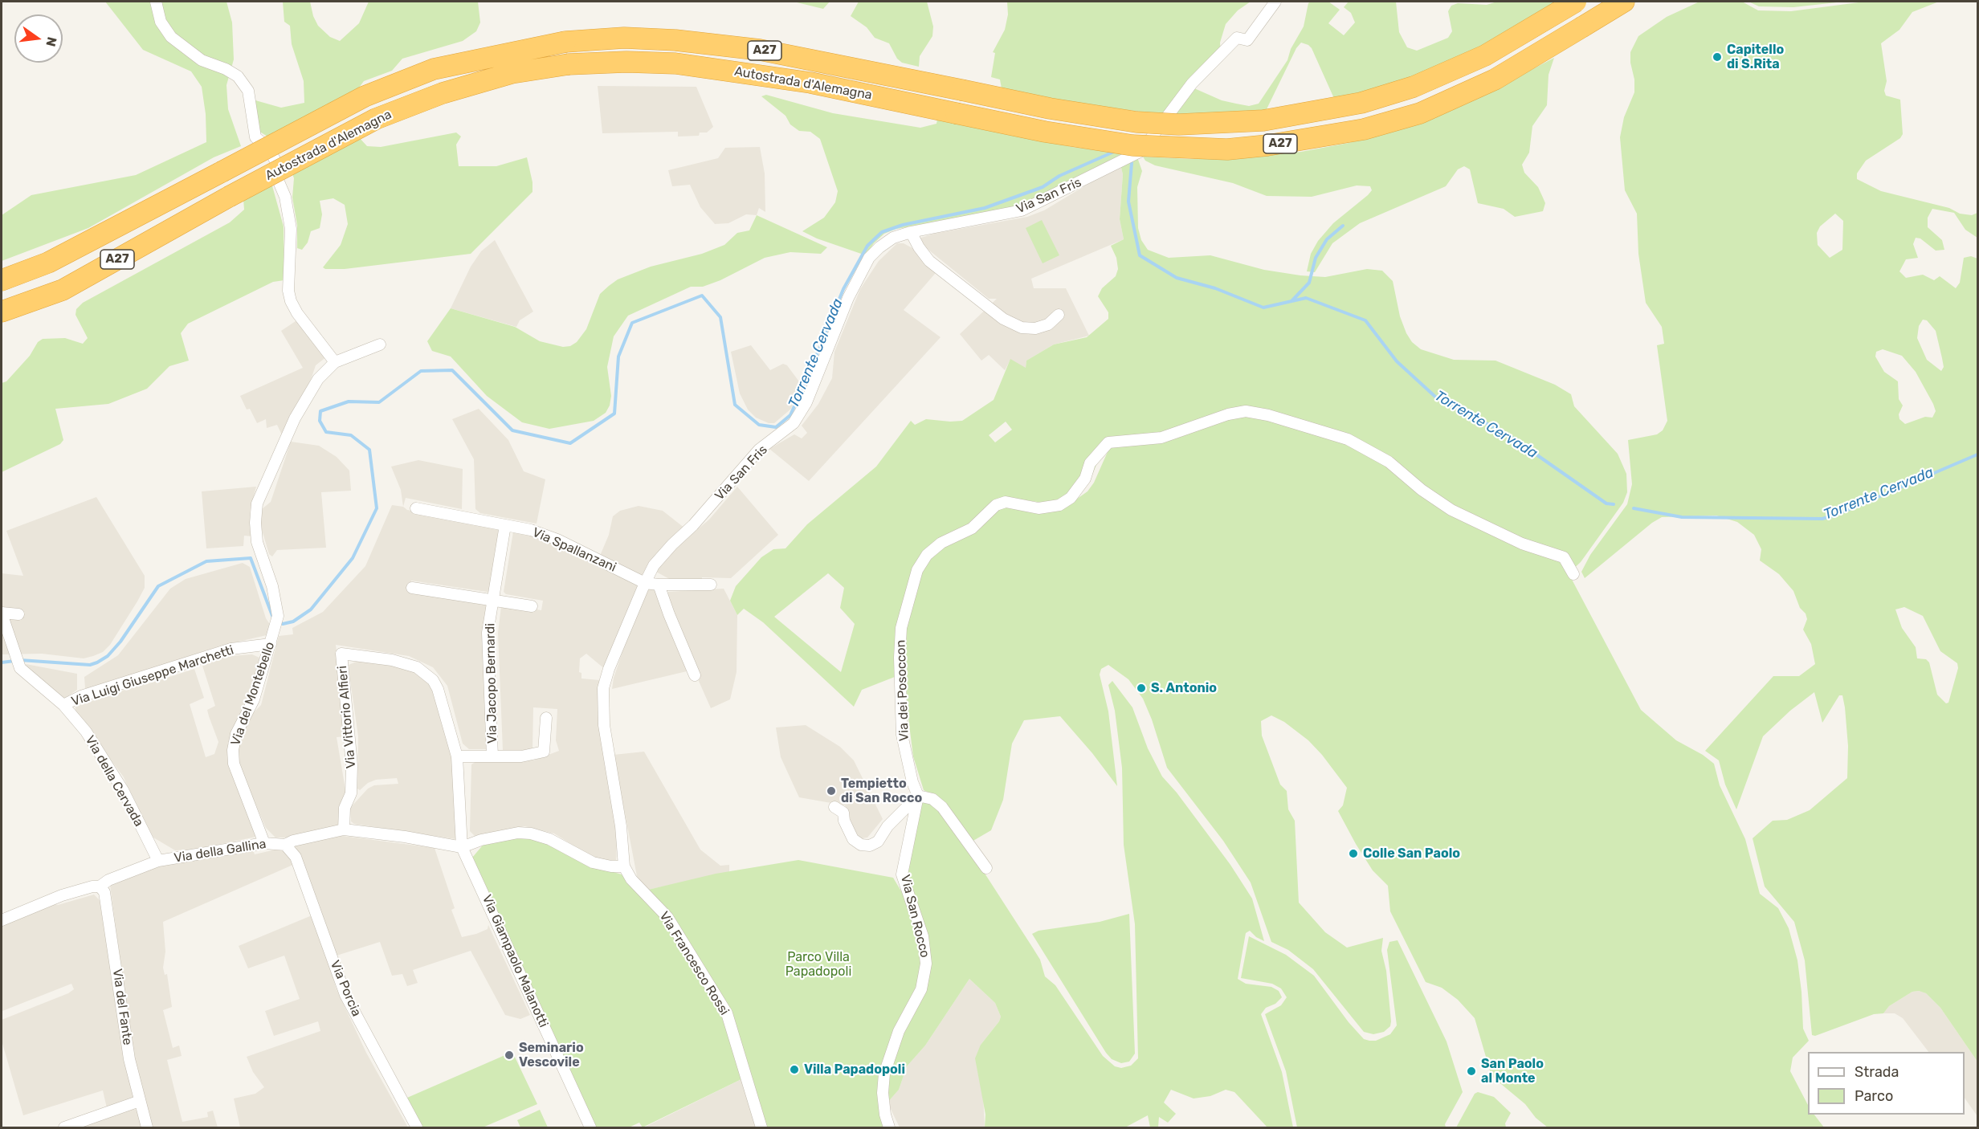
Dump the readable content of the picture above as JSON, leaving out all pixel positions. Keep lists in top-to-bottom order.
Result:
{
  "streets": {
    "highway": ["A27", "Autostrada d'Alemagna"],
    "street": [
      "Via San Fris",
      "Via Spallanzani",
      "Via Luigi Giuseppe Marchetti",
      "Via Jacopo Bernardi",
      "Via dei Posoccon",
      "Via del Montebello",
      "Via Vittorio Alfieri",
      "Via della Cervada",
      "Via della Gallina",
      "Via San Rocco",
      "Via Giampaolo Malanotti",
      "Via Francesco Rossi",
      "Via Porcia",
      "Via del Fante"
    ]
  },
  "crossings": [
    ["Via San Fris", "Via Spallanzani"],
    ["Via San Fris", "Via Francesco Rossi"],
    ["Via Spallanzani", "Via Jacopo Bernardi"],
    ["Via Luigi Giuseppe Marchetti", "Via del Montebello"],
    ["Via Luigi Giuseppe Marchetti", "Via della Cervada"],
    ["Via dei Posoccon", "Via San Rocco"],
    ["Via del Montebello", "Via della Gallina"],
    ["Via Vittorio Alfieri", "Via della Gallina"],
    ["Via della Cervada", "Via della Gallina"],
    ["Via della Gallina", "Via Giampaolo Malanotti"],
    ["Via della Gallina", "Via Porcia"],
    ["Via della Gallina", "Via del Fante"]
  ],
  "water": ["Torrente Cervada"],
  "parks": ["Parco Villa Papadopoli"],
  "places": [
    "Capitello di S.Rita",
    "S. Antonio",
    "Tempietto di San Rocco",
    "Colle San Paolo",
    "Seminario Vescovile",
    "Villa Papadopoli",
    "San Paolo al Monte"
  ],
  "legend": ["Strada", "Parco"],
  "north": "right"
}
